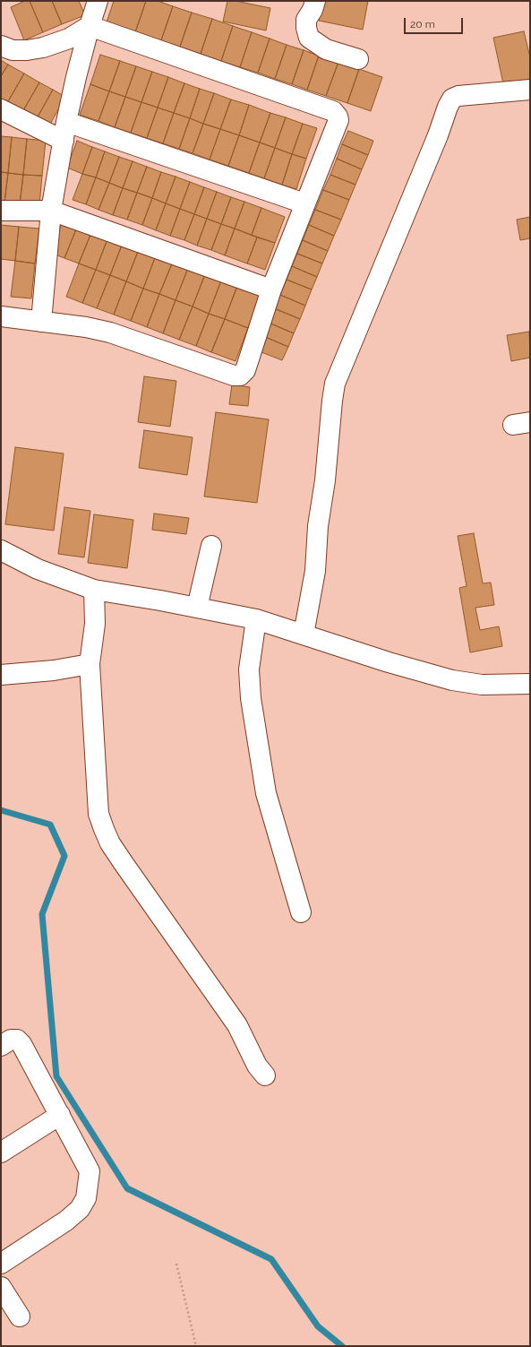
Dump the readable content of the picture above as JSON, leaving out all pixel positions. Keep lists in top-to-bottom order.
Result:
{
  "scale_bar": "20 m"
}
